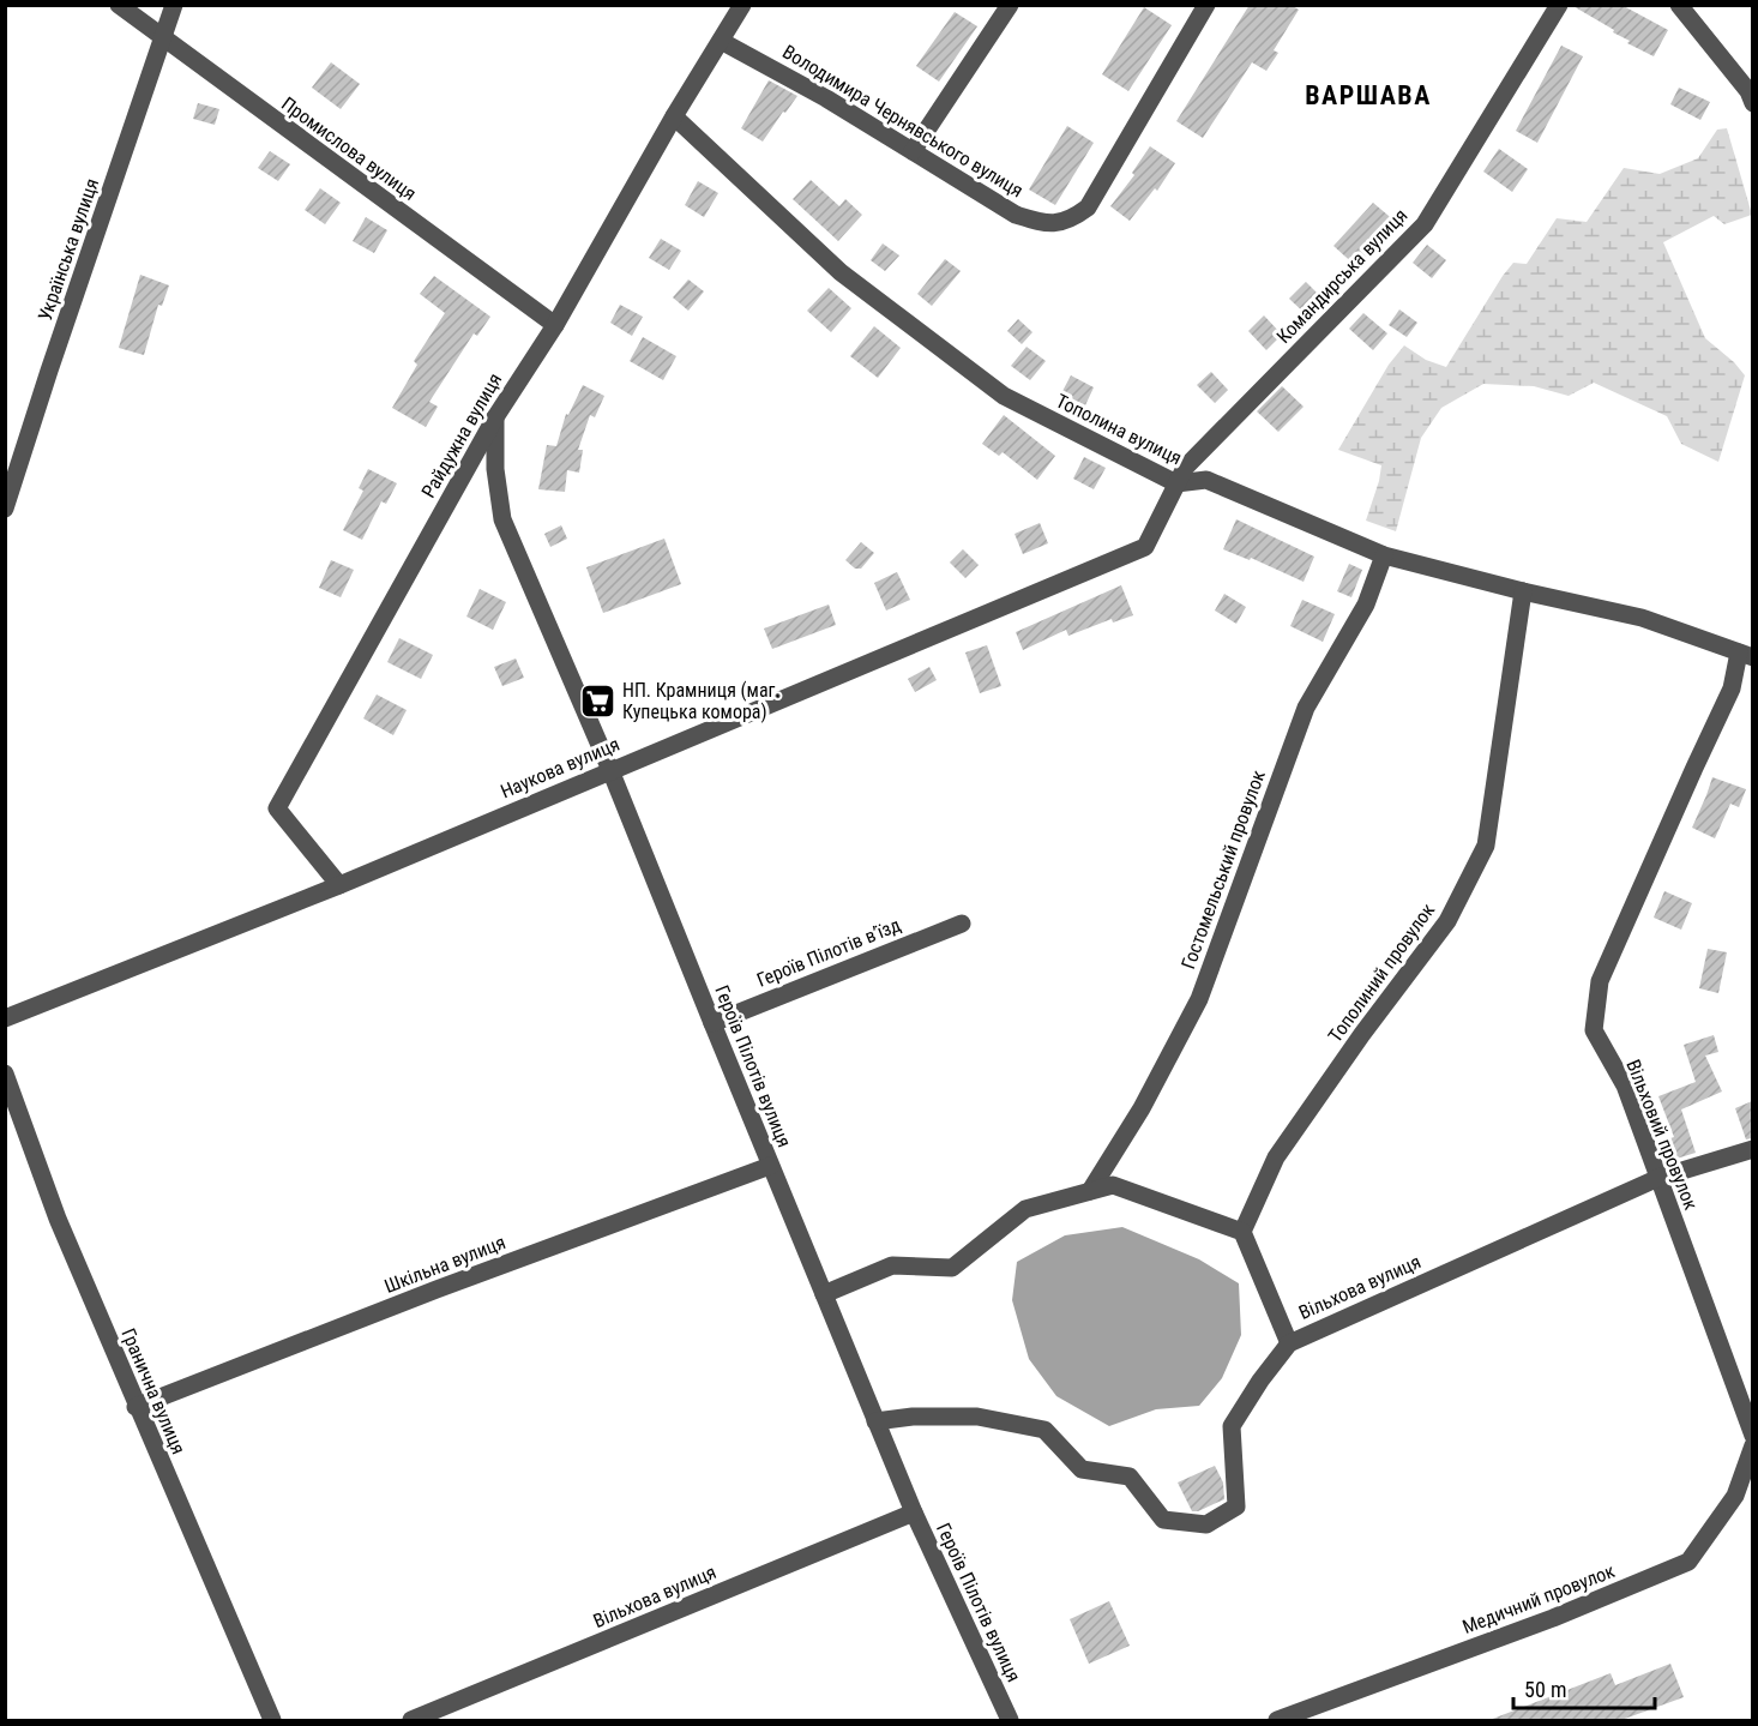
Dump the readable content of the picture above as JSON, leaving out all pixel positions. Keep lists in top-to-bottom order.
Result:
{
  "streets": {
    "street": [
      "Володимира Чернявського вулиця",
      "Промислова вулиця",
      "Українська вулиця",
      "Командирська вулиця",
      "Тополина вулиця",
      "Райдужна вулиця",
      "Наукова вулиця",
      "Гостомельський провулок",
      "Героїв Пілотів в’їзд",
      "Тополиний провулок",
      "Героїв Пілотів вулиця",
      "Вільховий провулок",
      "Шкільна вулиця",
      "Вільхова вулиця",
      "Гранична вулиця",
      "Медичний провулок"
    ]
  },
  "crossings": [
    ["Володимира Чернявського вулиця", "Райдужна вулиця"],
    ["Промислова вулиця", "Українська вулиця"],
    ["Промислова вулиця", "Райдужна вулиця"],
    ["Командирська вулиця", "Тополина вулиця"],
    ["Командирська вулиця", "Наукова вулиця"],
    ["Тополина вулиця", "Райдужна вулиця"],
    ["Тополина вулиця", "Наукова вулиця"],
    ["Тополина вулиця", "Гостомельський провулок"],
    ["Тополина вулиця", "Тополиний провулок"],
    ["Тополина вулиця", "Вільховий провулок"],
    ["Райдужна вулиця", "Наукова вулиця"],
    ["Райдужна вулиця", "Героїв Пілотів вулиця"],
    ["Наукова вулиця", "Героїв Пілотів вулиця"],
    ["Героїв Пілотів в’їзд", "Героїв Пілотів вулиця"],
    ["Героїв Пілотів вулиця", "Шкільна вулиця"],
    ["Героїв Пілотів вулиця", "Вільхова вулиця"],
    ["Вільховий провулок", "Вільхова вулиця"],
    ["Шкільна вулиця", "Гранична вулиця"]
  ],
  "districts": ["ВАРШАВА"],
  "places": {
    "supermarket": ["НП. Крамниця (маг. Купецька комора)"]
  },
  "scale_bar": "50 m"
}
